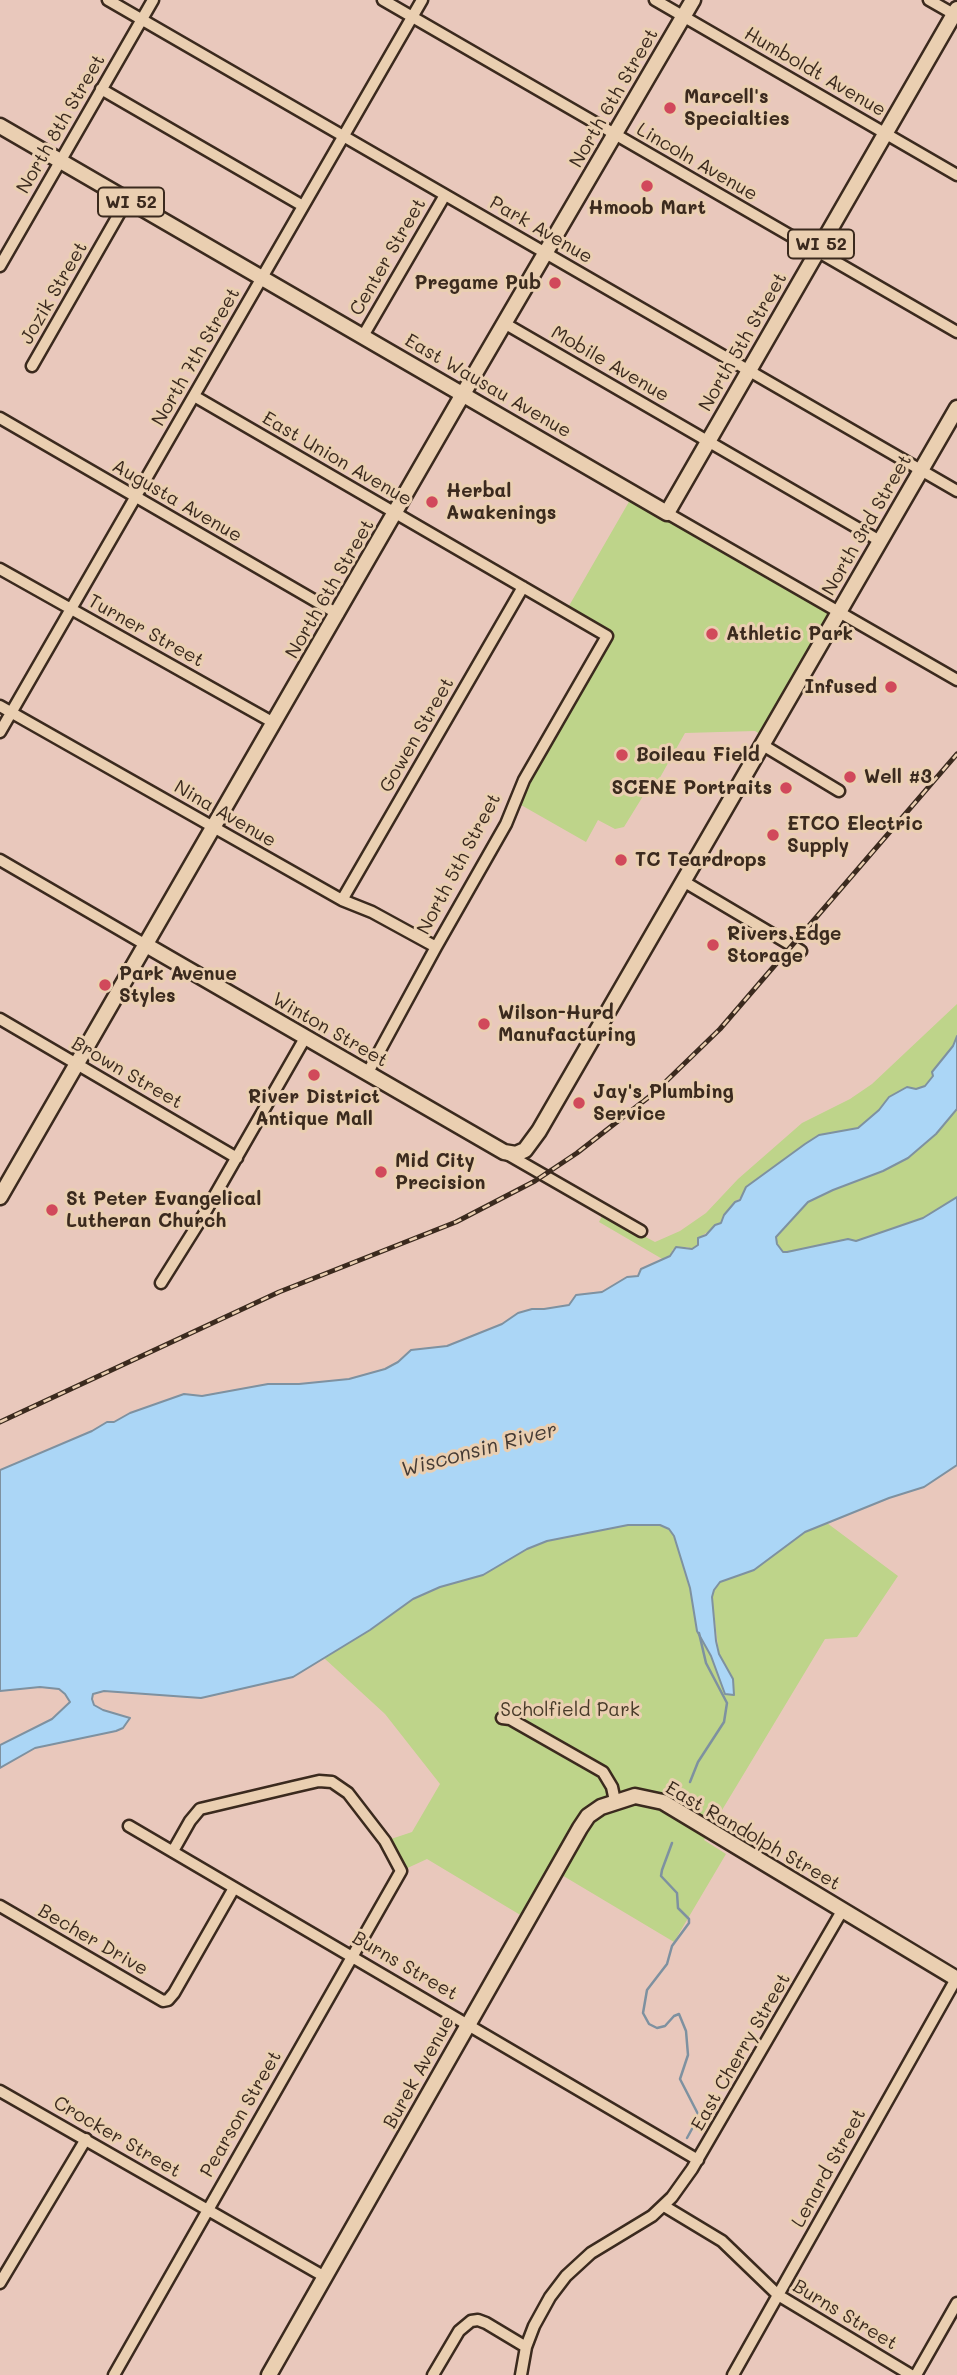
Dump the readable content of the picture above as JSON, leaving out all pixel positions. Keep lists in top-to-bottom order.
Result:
{
  "streets": {
    "main road": [
      "North 6th Street",
      "WI 52",
      "North 5th Street",
      "East Wausau Avenue",
      "North 3rd Street",
      "Winton Street",
      "East Randolph Street",
      "Burek Avenue"
    ],
    "street": [
      "Humboldt Avenue",
      "North 8th Street",
      "Lincoln Avenue",
      "Park Avenue",
      "Center Street",
      "Jozik Street",
      "North 7th Street",
      "Mobile Avenue",
      "East Union Avenue",
      "Augusta Avenue",
      "Turner Street",
      "Gowen Street",
      "Nina Avenue",
      "Brown Street",
      "Becher Drive",
      "Burns Street",
      "East Cherry Street",
      "Pearson Street",
      "Crocker Street",
      "Lenard Street"
    ]
  },
  "crossings": [
    ["Humboldt Avenue", "North 6th Street"],
    ["Humboldt Avenue", "North 5th Street"],
    ["North 6th Street", "Lincoln Avenue"],
    ["North 6th Street", "Park Avenue"],
    ["North 6th Street", "Mobile Avenue"],
    ["North 6th Street", "East Wausau Avenue"],
    ["North 6th Street", "East Union Avenue"],
    ["North 6th Street", "Augusta Avenue"],
    ["North 6th Street", "Turner Street"],
    ["North 6th Street", "Nina Avenue"],
    ["North 6th Street", "Winton Street"],
    ["North 6th Street", "Brown Street"],
    ["North 8th Street", "Park Avenue"],
    ["North 8th Street", "East Wausau Avenue"],
    ["Lincoln Avenue", "North 5th Street"],
    ["Lincoln Avenue", "North 7th Street"],
    ["Park Avenue", "Center Street"],
    ["Park Avenue", "North 5th Street"],
    ["Park Avenue", "North 7th Street"],
    ["Park Avenue", "North 3rd Street"],
    ["Center Street", "East Wausau Avenue"],
    ["Jozik Street", "East Wausau Avenue"],
    ["North 5th Street", "Mobile Avenue"],
    ["North 5th Street", "East Wausau Avenue"],
    ["North 5th Street", "East Union Avenue"],
    ["North 5th Street", "Nina Avenue"],
    ["North 5th Street", "Winton Street"],
    ["North 7th Street", "East Wausau Avenue"],
    ["North 7th Street", "East Union Avenue"],
    ["North 7th Street", "Augusta Avenue"],
    ["North 7th Street", "Turner Street"],
    ["North 7th Street", "Nina Avenue"],
    ["Mobile Avenue", "North 3rd Street"],
    ["East Wausau Avenue", "North 3rd Street"],
    ["East Union Avenue", "Gowen Street"],
    ["North 3rd Street", "Winton Street"],
    ["Gowen Street", "Nina Avenue"],
    ["East Randolph Street", "East Cherry Street"],
    ["East Randolph Street", "Burek Avenue"],
    ["East Randolph Street", "Lenard Street"],
    ["Becher Drive", "Burns Street"],
    ["Burns Street", "East Cherry Street"],
    ["Burns Street", "Burek Avenue"],
    ["Burns Street", "Pearson Street"],
    ["Burns Street", "Lenard Street"],
    ["Burek Avenue", "Crocker Street"],
    ["Pearson Street", "Crocker Street"]
  ],
  "water": ["Wisconsin River"],
  "parks": ["Scholfield Park"],
  "places": [
    "Marcell's Specialties",
    "Hmoob Mart",
    "Pregame Pub",
    "Herbal Awakenings",
    "Athletic Park",
    "Infused",
    "Boileau Field",
    "Well #3",
    "SCENE Portraits",
    "ETCO Electric Supply",
    "TC Teardrops",
    "Rivers Edge Storage",
    "Park Avenue Styles",
    "Wilson-Hurd Manufacturing",
    "River District Antique Mall",
    "Jay's Plumbing Service",
    "Mid City Precision",
    "St Peter Evangelical Lutheran Church"
  ]
}
